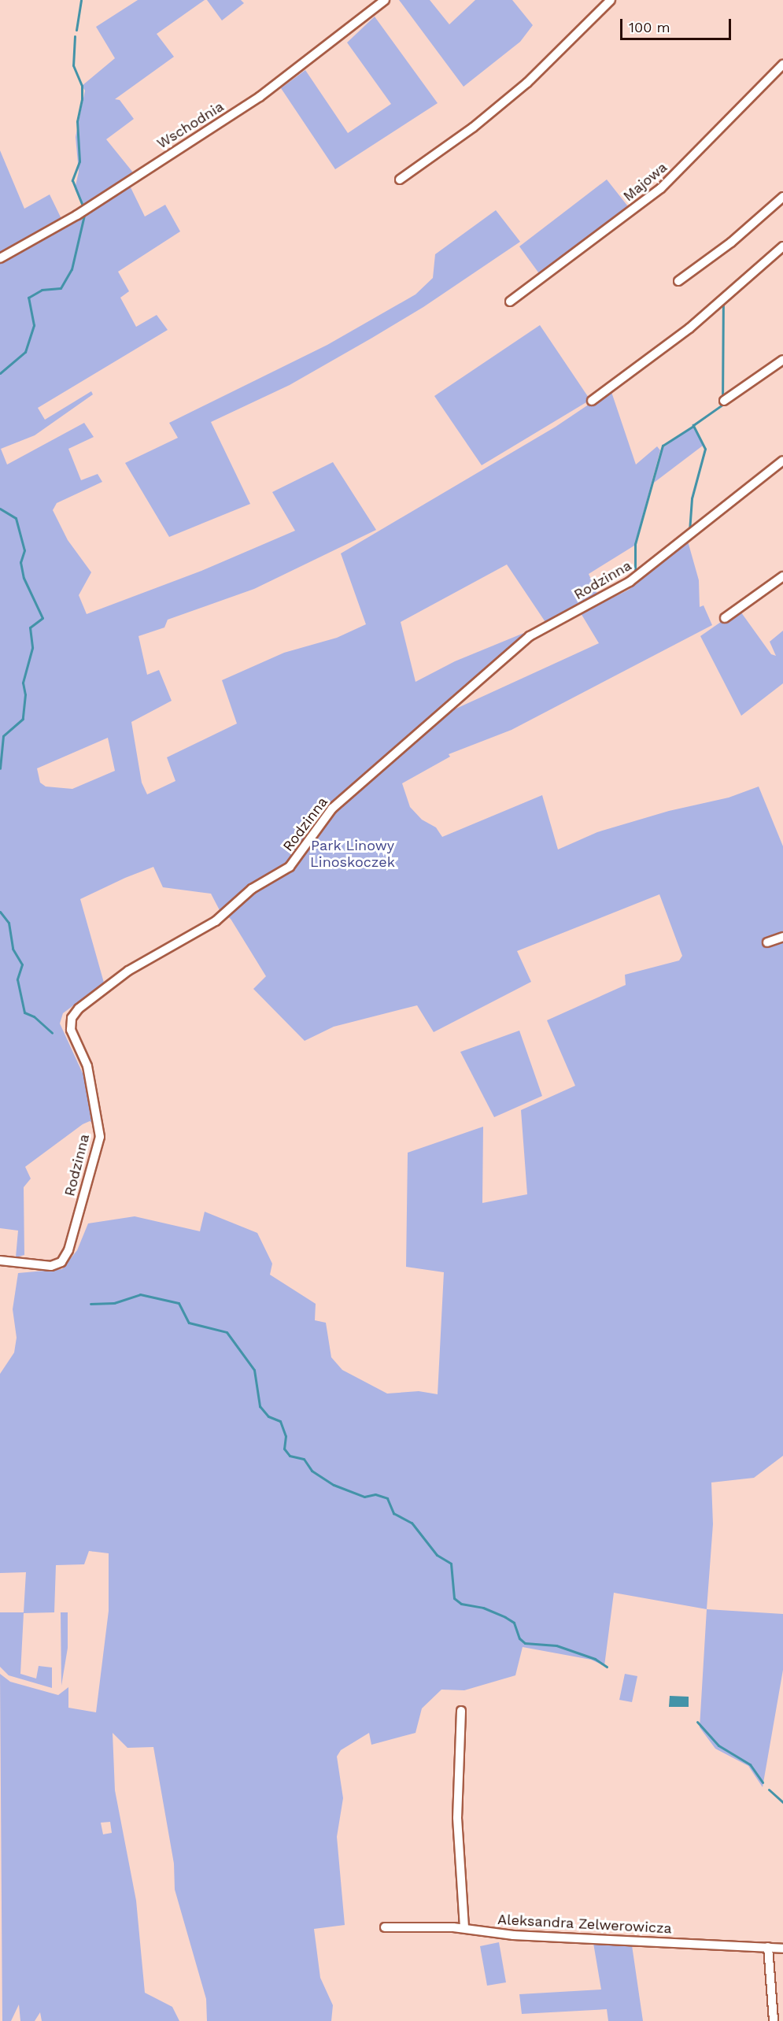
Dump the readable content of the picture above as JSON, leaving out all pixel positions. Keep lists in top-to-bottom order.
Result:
{
  "streets": {
    "street": [
      "Wschodnia",
      "Majowa",
      "Rodzinna",
      "Aleksandra Zelwerowicza"
    ]
  },
  "parks": ["Park Linowy Linoskoczek"],
  "scale_bar": "100 m"
}
